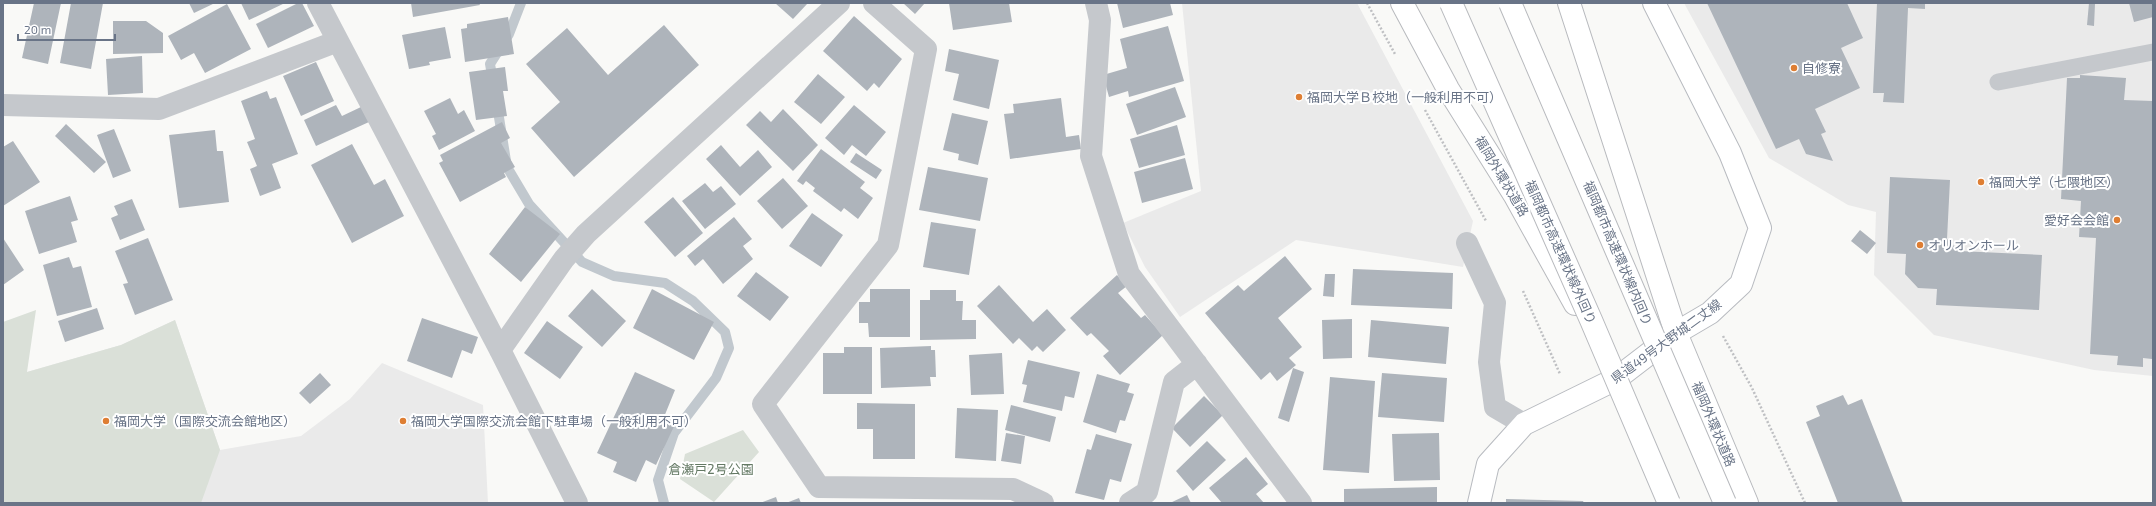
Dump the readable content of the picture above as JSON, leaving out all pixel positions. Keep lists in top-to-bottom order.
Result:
{
  "streets": {
    "main road": [
      "福岡外環状道路",
      "福岡都市高速環状線外回り",
      "福岡都市高速環状線内回り",
      "県道49号大野城二丈線"
    ]
  },
  "crossings": [
    ["福岡外環状道路", "福岡都市高速環状線外回り"],
    ["福岡外環状道路", "県道49号大野城二丈線"]
  ],
  "parks": ["倉瀬戸2号公園"],
  "places": [
    "自修寮",
    "福岡大学Ｂ校地（一般利用不可）",
    "福岡大学（七隈地区）",
    "愛好会会館",
    "オリオンホール",
    "福岡大学（国際交流会館地区）",
    "福岡大学国際交流会館下駐車場（一般利用不可）"
  ],
  "scale_bar": "20 m"
}
